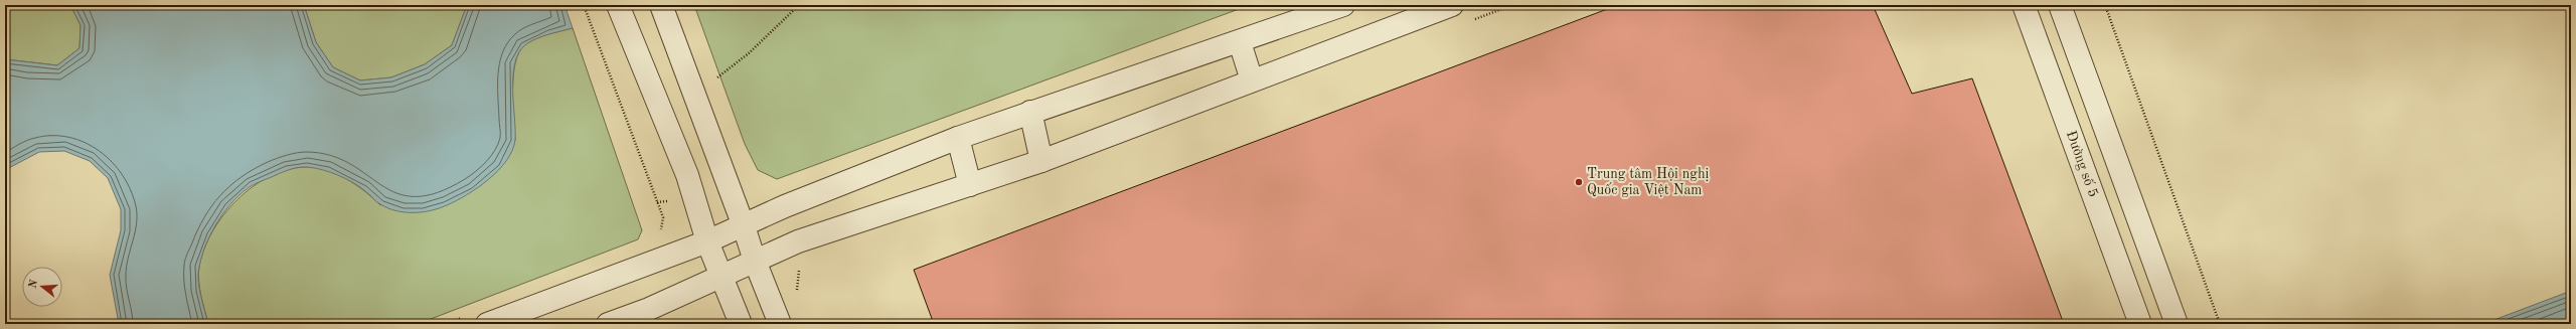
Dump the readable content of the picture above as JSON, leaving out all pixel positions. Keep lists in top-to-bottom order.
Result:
{
  "streets": {
    "lane": ["Đường số 5"]
  },
  "places": ["Trung tâm Hội nghị Quốc gia Việt Nam"],
  "north": "left"
}
